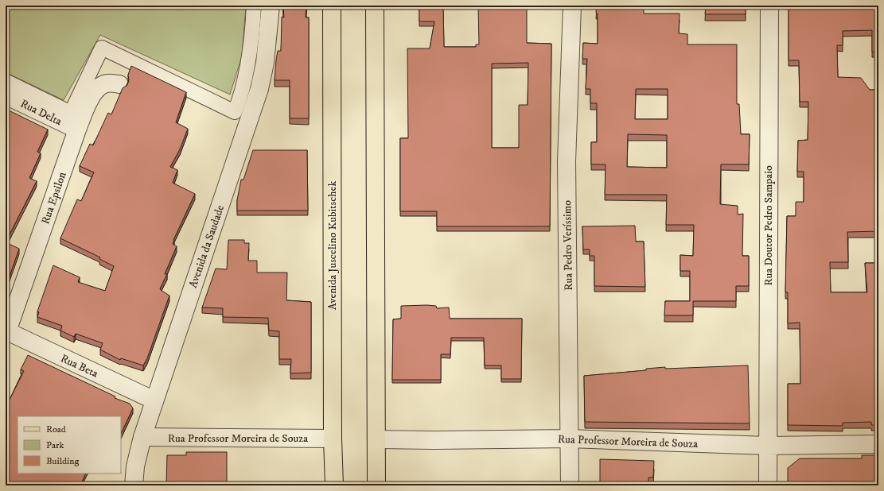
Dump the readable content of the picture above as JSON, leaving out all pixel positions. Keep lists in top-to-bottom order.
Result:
{
  "streets": {
    "main road": ["Avenida Juscelino Kubitschek"],
    "street": [
      "Rua Delta",
      "Rua Epsilon",
      "Rua Doutor Pedro Sampaio",
      "Rua Pedro Veríssimo",
      "Avenida da Saudade",
      "Rua Beta",
      "Rua Professor Moreira de Souza"
    ]
  },
  "crossings": [
    ["Rua Delta", "Rua Epsilon"],
    ["Rua Epsilon", "Rua Beta"],
    ["Rua Doutor Pedro Sampaio", "Rua Professor Moreira de Souza"],
    ["Avenida Juscelino Kubitschek", "Rua Professor Moreira de Souza"],
    ["Rua Pedro Veríssimo", "Rua Professor Moreira de Souza"],
    ["Avenida da Saudade", "Rua Beta"],
    ["Avenida da Saudade", "Rua Professor Moreira de Souza"]
  ],
  "legend": ["Road", "Park", "Building"]
}
